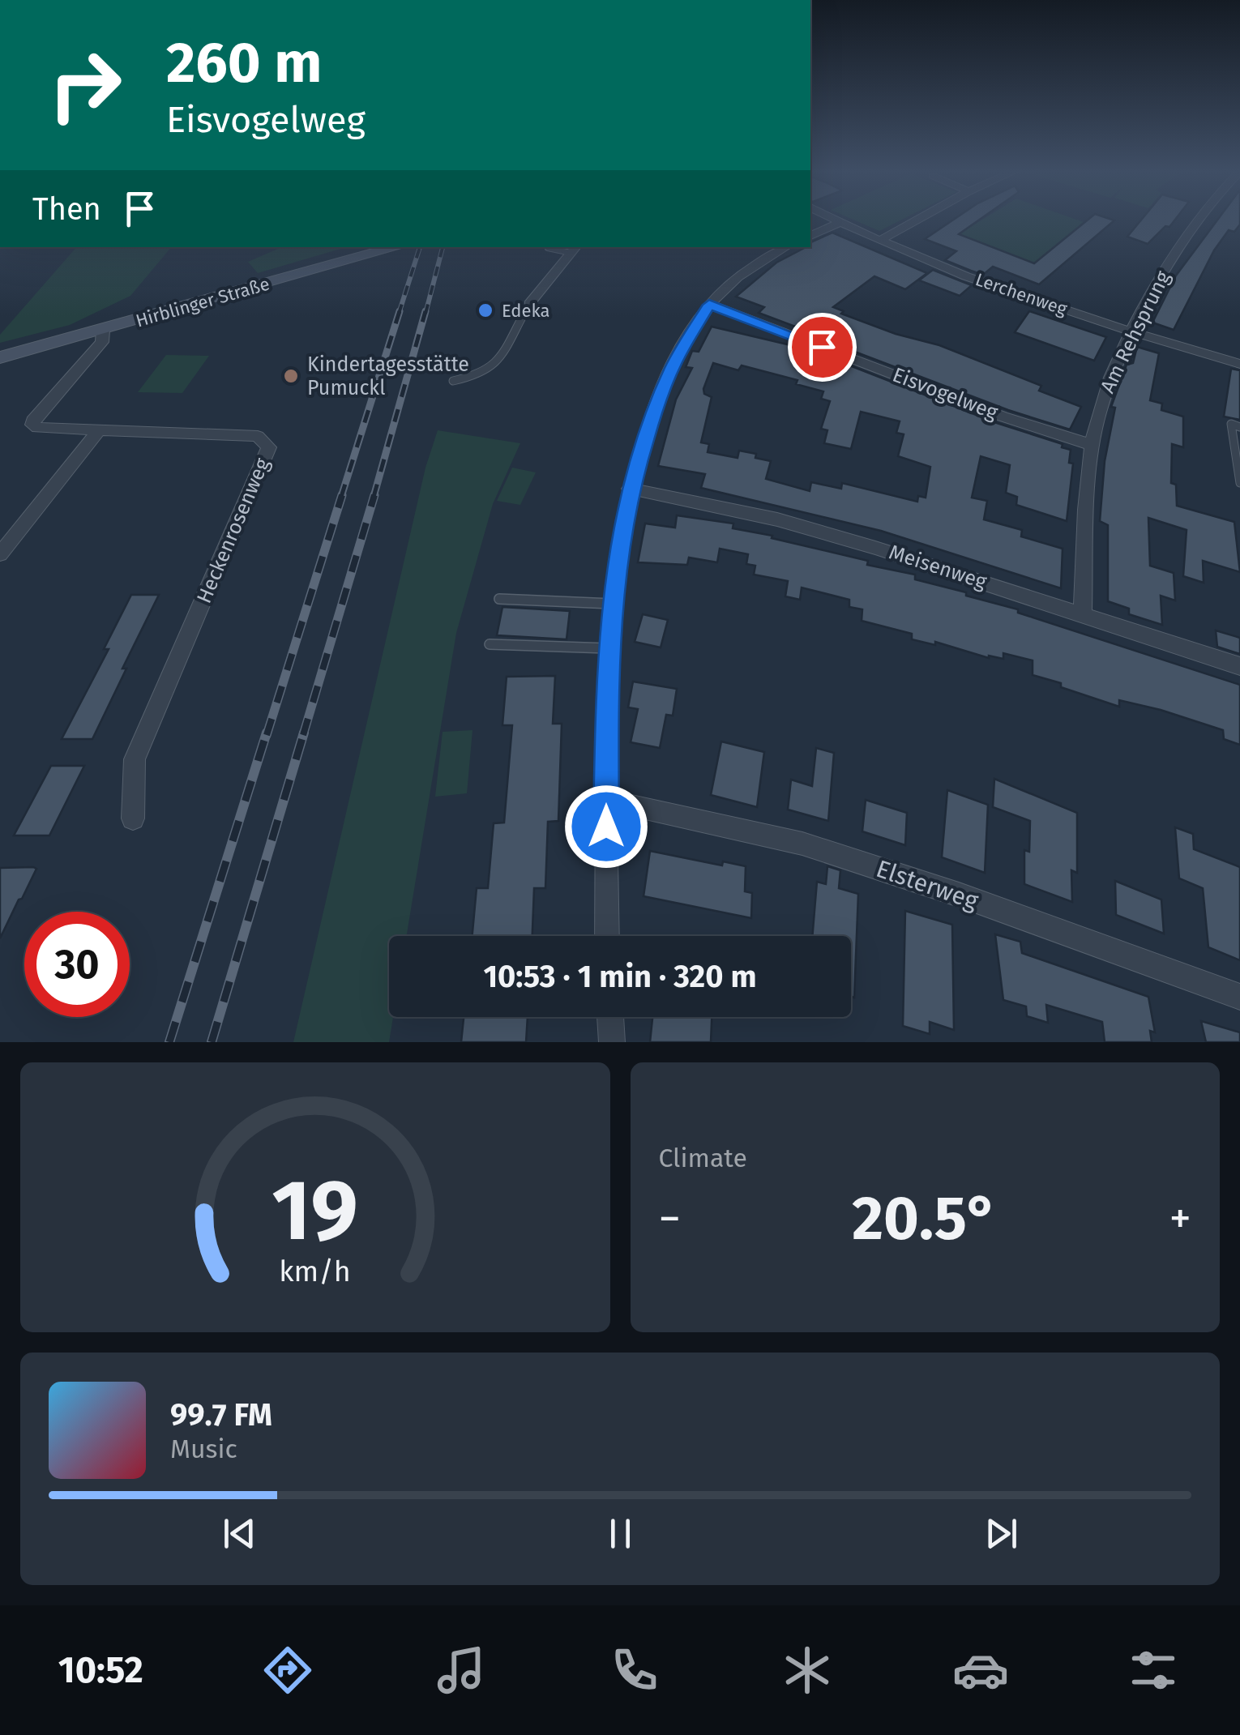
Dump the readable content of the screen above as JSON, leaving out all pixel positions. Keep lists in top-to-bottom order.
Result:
{
  "streets": {
    "street": [
      "Lerchenweg",
      "Hirblinger Straße",
      "Am Rehsprung",
      "Eisvogelweg",
      "Heckenrosenweg",
      "Meisenweg",
      "Elsterweg"
    ]
  },
  "crossings": [
    ["Lerchenweg", "Am Rehsprung"],
    ["Hirblinger Straße", "Heckenrosenweg"],
    ["Am Rehsprung", "Eisvogelweg"],
    ["Am Rehsprung", "Meisenweg"]
  ],
  "places": ["Edeka", "Kindertagesstätte Pumuckl"],
  "page": {
    "turn": ["260 m", "Eisvogelweg"],
    "then": "Then",
    "limit": "30",
    "trip": "10:53 · 1 min · 320 m",
    "tile": "Climate",
    "heat": ["−", "20.5°", "+"],
    "song": ["99.7 FM", "Music"],
    "tabs": "10:52",
    "gauge": ["19", "km/h"]
  }
}
